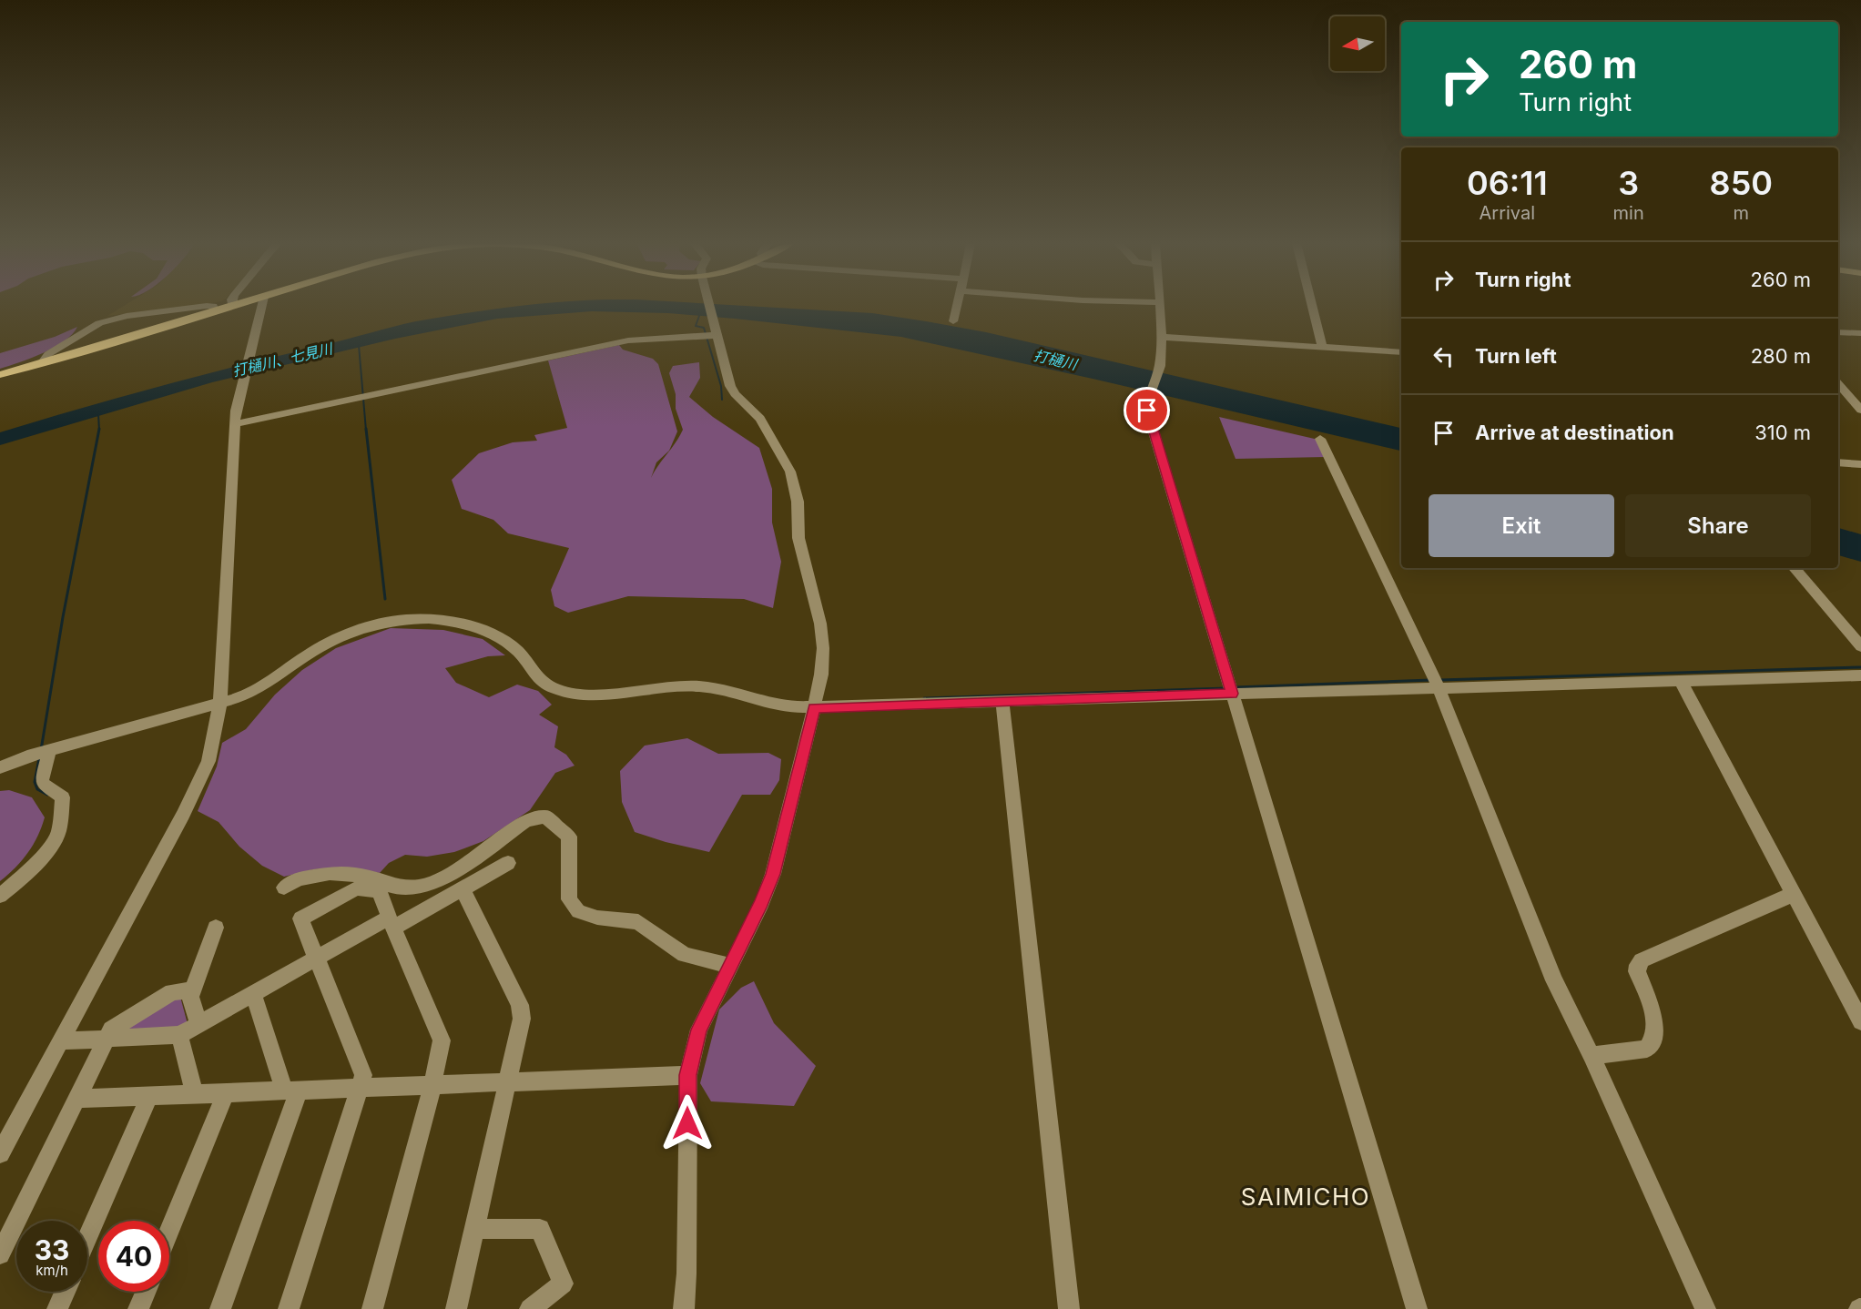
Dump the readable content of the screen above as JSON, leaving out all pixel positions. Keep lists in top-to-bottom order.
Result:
{
  "districts": ["SAIMICHO"],
  "water": ["打樋川、七見川", "打樋川"],
  "north": "left",
  "page": {
    "turn": ["260 m", "Turn right"],
    "eta": [
      "06:11",
      "Arrival",
      "3",
      "min",
      "850",
      "m"
    ],
    "list": [
      {
        "name": "Turn right",
        "value": "260 m"
      },
      {
        "name": "Turn left",
        "value": "280 m"
      },
      {
        "name": "Arrive at destination",
        "value": "310 m"
      }
    ],
    "buttons": ["Exit", "Share"],
    "speed": "33 km/h",
    "limit": "40"
  }
}
